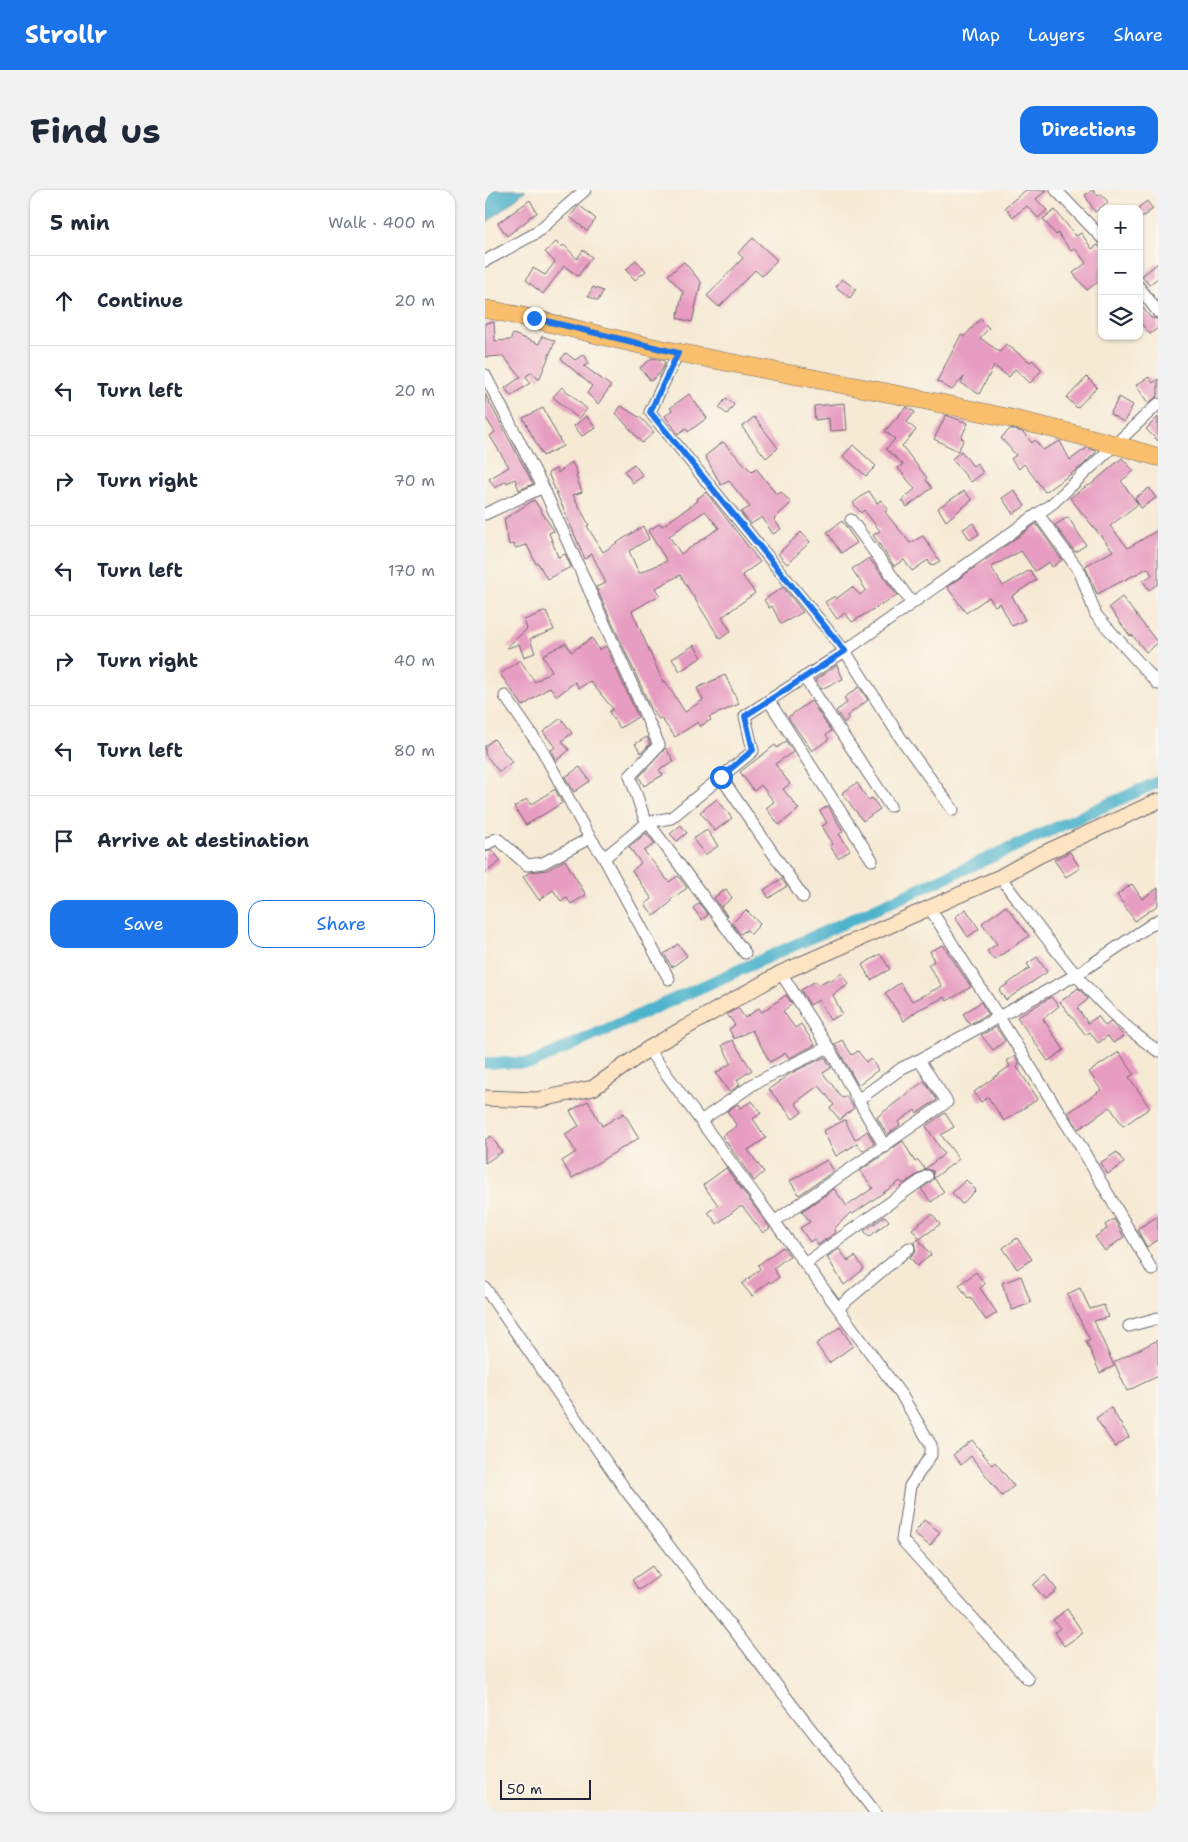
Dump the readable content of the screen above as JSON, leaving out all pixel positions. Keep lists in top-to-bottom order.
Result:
{
  "scale_bar": "50 m",
  "page": {
    "header": "Strollr",
    "nav": ["Map", "Layers", "Share"],
    "buttons": [
      "Directions",
      ["Save", "Share"]
    ],
    "title": "Find us",
    "heading": ["5 min", "Walk · 400 m"],
    "map_buttons": ["+", "−"],
    "list": [
      ["Continue", "20 m"],
      ["Turn left", "20 m"],
      ["Turn right", "70 m"],
      ["Turn left", "170 m"],
      ["Turn right", "40 m"],
      ["Turn left", "80 m"],
      "Arrive at destination"
    ],
    "scale": "50 m"
  }
}
